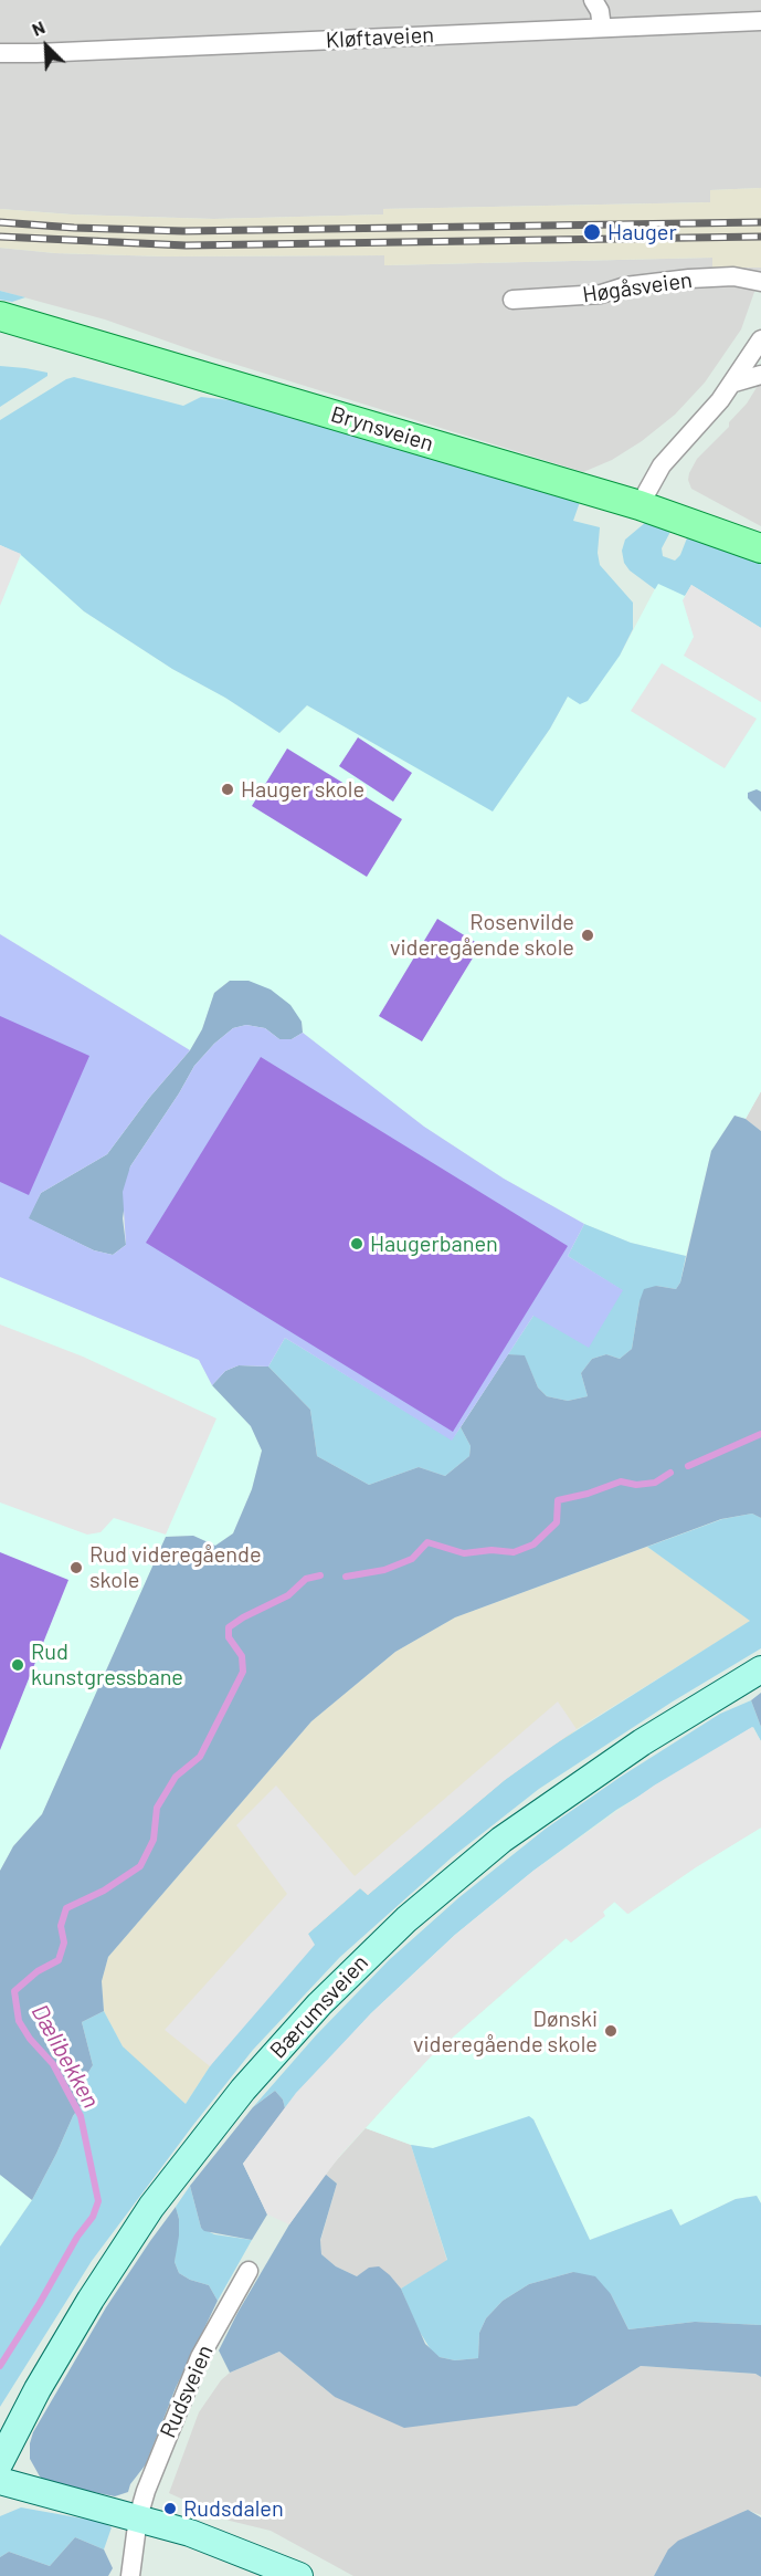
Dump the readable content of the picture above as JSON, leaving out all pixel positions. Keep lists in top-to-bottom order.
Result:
{
  "streets": {
    "main road": ["Brynsveien", "Bærumsveien"],
    "street": ["Kløftaveien", "Høgåsveien", "Rudsveien"]
  },
  "water": ["Dælibekken"],
  "places": [
    "Hauger",
    "Hauger skole",
    "Rosenvilde videregående skole",
    "Haugerbanen",
    "Rud videregående skole",
    "Rud kunstgressbane",
    "Dønski videregående skole",
    "Rudsdalen"
  ],
  "north": "top left"
}
